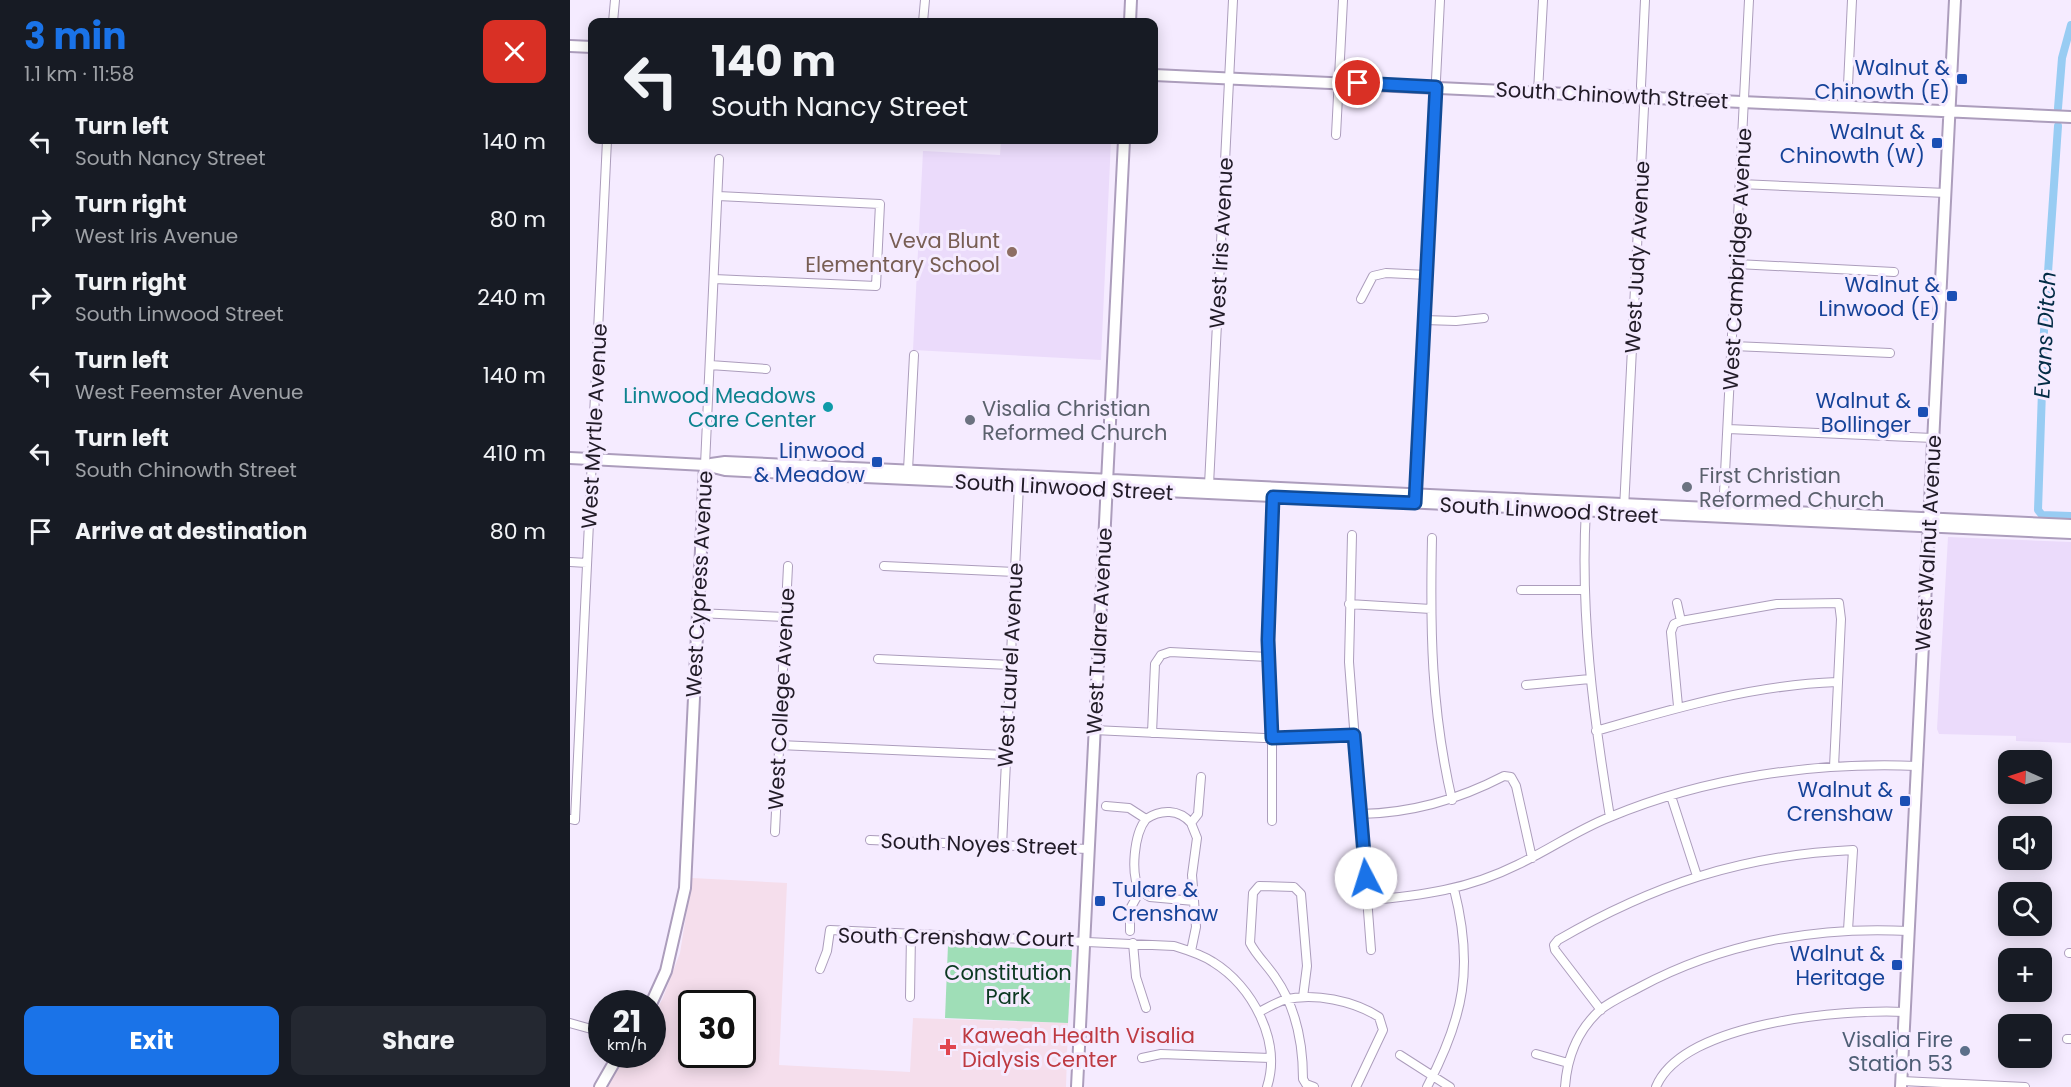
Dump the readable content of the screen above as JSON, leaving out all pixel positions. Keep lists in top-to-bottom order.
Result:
{
  "streets": {
    "street": [
      "South Chinowth Street",
      "West Iris Avenue",
      "West Judy Avenue",
      "West Cambridge Avenue",
      "West Myrtle Avenue",
      "South Linwood Street",
      "West Walnut Avenue",
      "West Cypress Avenue",
      "West Tulare Avenue",
      "West Laurel Avenue",
      "West College Avenue",
      "South Noyes Street",
      "South Crenshaw Court"
    ]
  },
  "crossings": [
    ["South Chinowth Street", "West Iris Avenue"],
    ["South Chinowth Street", "West Judy Avenue"],
    ["South Chinowth Street", "West Cambridge Avenue"],
    ["South Chinowth Street", "West Walnut Avenue"],
    ["West Iris Avenue", "South Linwood Street"],
    ["West Judy Avenue", "South Linwood Street"],
    ["West Cambridge Avenue", "South Linwood Street"],
    ["West Myrtle Avenue", "South Linwood Street"],
    ["South Linwood Street", "West Walnut Avenue"],
    ["South Linwood Street", "West Cypress Avenue"],
    ["South Linwood Street", "West Tulare Avenue"],
    ["South Linwood Street", "West Laurel Avenue"],
    ["West Tulare Avenue", "South Noyes Street"],
    ["West Tulare Avenue", "South Crenshaw Court"],
    ["West Laurel Avenue", "South Noyes Street"]
  ],
  "water": ["Evans Ditch"],
  "parks": ["Constitution Park"],
  "places": {
    "transit": [
      "Walnut & Chinowth (E)",
      "Walnut & Chinowth (W)",
      "Walnut & Linwood (E)",
      "Walnut & Bollinger",
      "Linwood & Meadow",
      "Walnut & Crenshaw",
      "Tulare & Crenshaw",
      "Walnut & Heritage"
    ],
    "other": [
      "Veva Blunt Elementary School",
      "Linwood Meadows Care Center",
      "Visalia Christian Reformed Church",
      "First Christian Reformed Church",
      "Visalia Fire Station 53"
    ],
    "health": ["Kaweah Health Visalia Dialysis Center"]
  },
  "north": "left",
  "page": {
    "heading": ["3 min", "1.1 km · 11:58"],
    "turn": ["140 m", "South Nancy Street"],
    "list": [
      {
        "name": "Turn left",
        "note": "South Nancy Street",
        "value": "140 m"
      },
      {
        "name": "Turn right",
        "note": "West Iris Avenue",
        "value": "80 m"
      },
      {
        "name": "Turn right",
        "note": "South Linwood Street",
        "value": "240 m"
      },
      {
        "name": "Turn left",
        "note": "West Feemster Avenue",
        "value": "140 m"
      },
      {
        "name": "Turn left",
        "note": "South Chinowth Street",
        "value": "410 m"
      },
      {
        "name": "Arrive at destination",
        "value": "80 m"
      }
    ],
    "map_buttons": ["+", "−"],
    "speed": "21 km/h",
    "limit": "30",
    "buttons": ["Exit", "Share"]
  }
}
